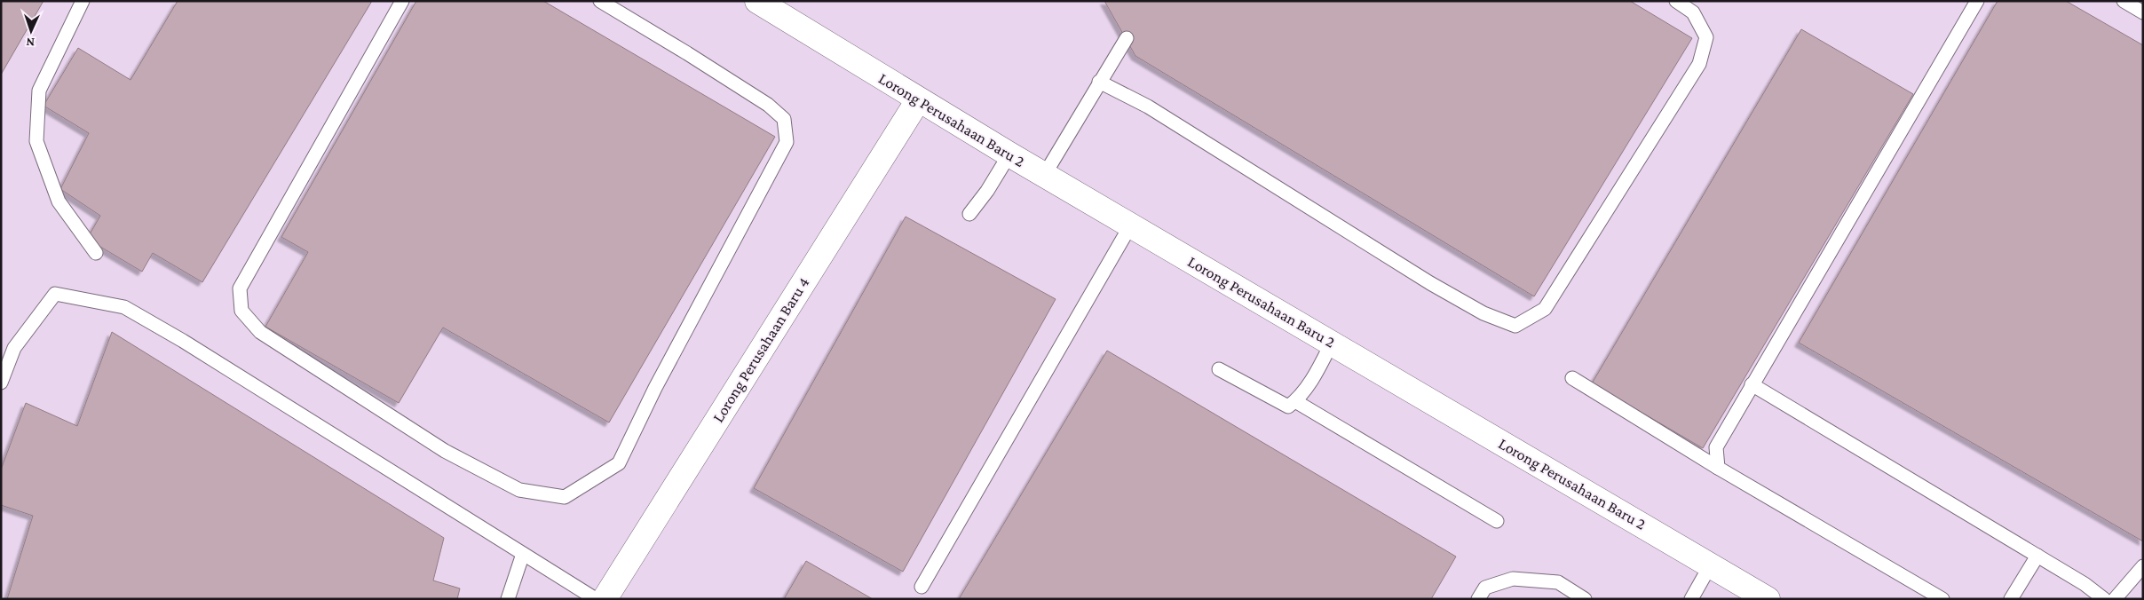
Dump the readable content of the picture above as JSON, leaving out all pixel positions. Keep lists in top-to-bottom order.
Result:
{
  "streets": {
    "street": ["Lorong Perusahaan Baru 2", "Lorong Perusahaan Baru 4"]
  },
  "crossings": [
    ["Lorong Perusahaan Baru 2", "Lorong Perusahaan Baru 4"]
  ],
  "north": "bottom"
}
